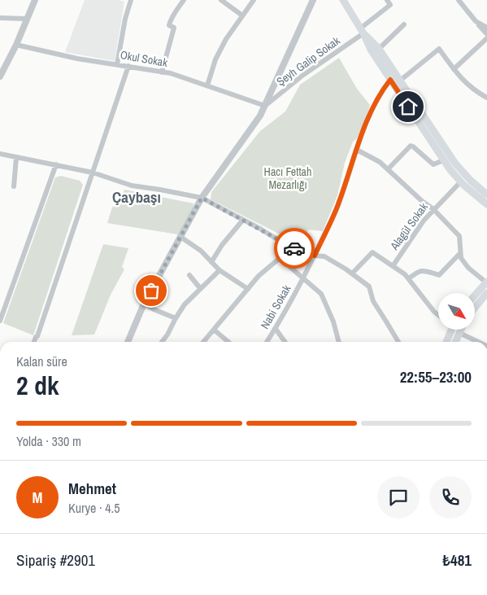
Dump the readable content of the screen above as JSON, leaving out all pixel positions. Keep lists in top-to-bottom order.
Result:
{
  "streets": {
    "street": [
      "Okul Sokak",
      "Şeyh Galip Sokak",
      "Alagül Sokak",
      "Nabi Sokak"
    ]
  },
  "crossings": [
    ["Okul Sokak", "Şeyh Galip Sokak"]
  ],
  "districts": ["Çaybaşı"],
  "parks": ["Hacı Fettah Mezarlığı"],
  "north": "bottom right",
  "page": {
    "heading": ["2 dk", "Kalan süre", "22:55–23:00"],
    "panel": [
      "Mehmet",
      "Kurye · 4.5",
      "Sipariş #2901",
      "₺481"
    ],
    "bar": "Yolda · 330 m",
    "round": "M"
  }
}
